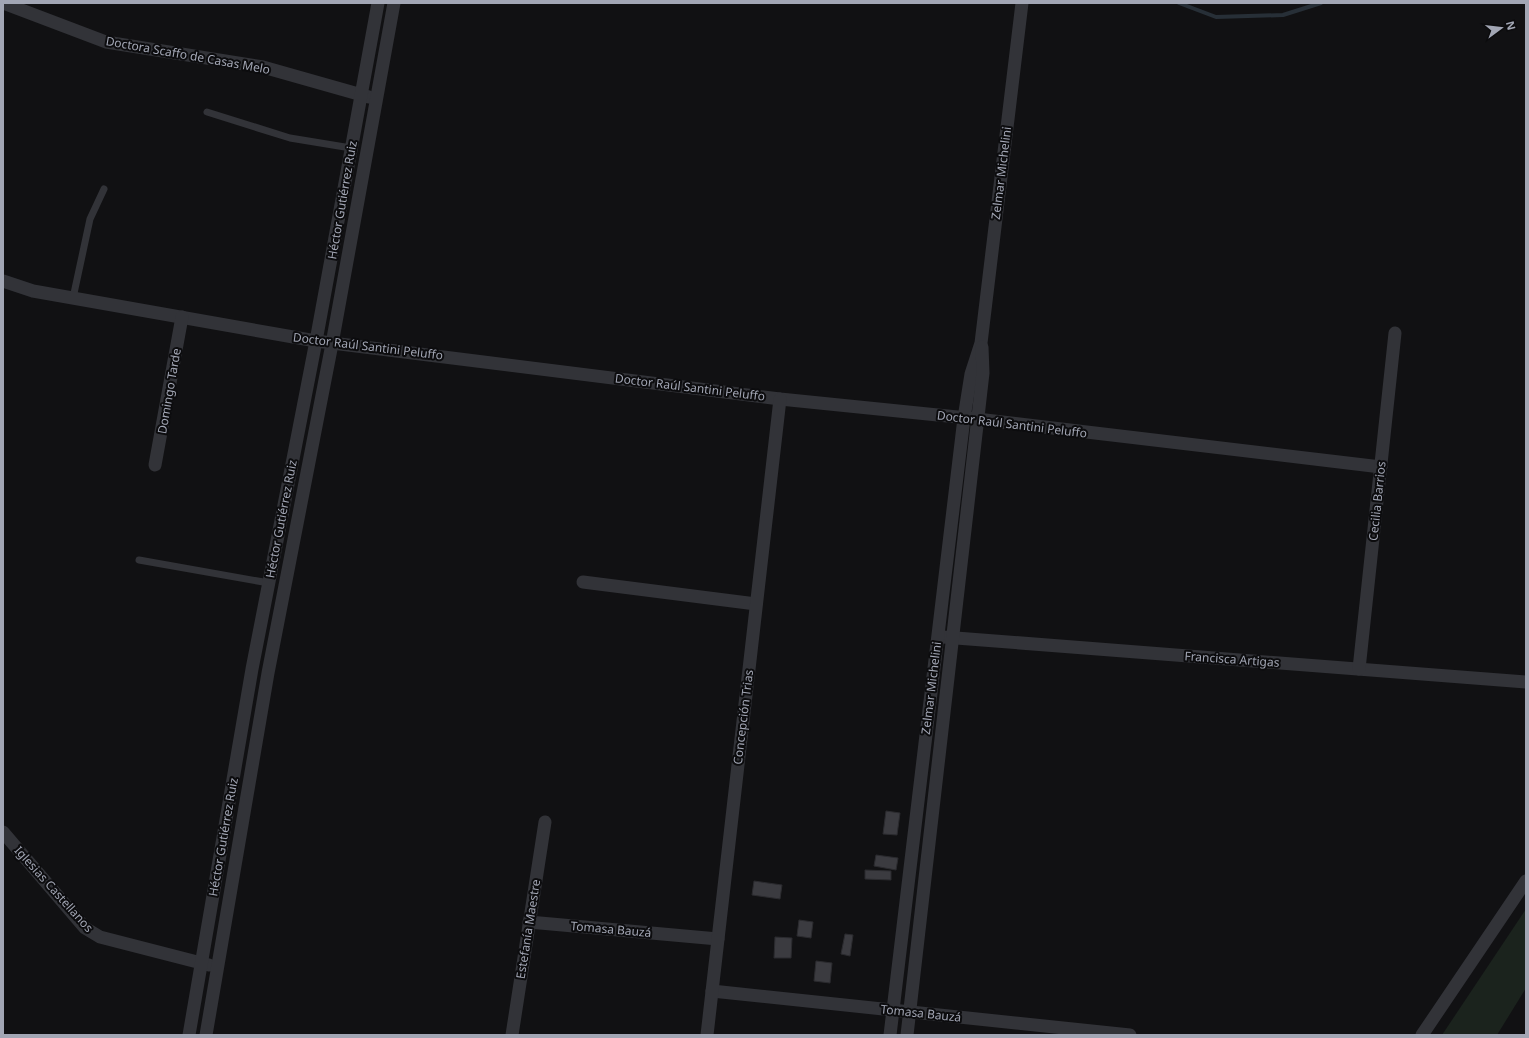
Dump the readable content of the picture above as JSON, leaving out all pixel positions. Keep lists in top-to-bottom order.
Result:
{
  "streets": {
    "street": [
      "Doctora Scaffo de Casas Melo",
      "Zelmar Michelini",
      "Héctor Gutiérrez Ruiz",
      "Doctor Raúl Santini Peluffo",
      "Domingo Tarde",
      "Cecilia Barrios",
      "Francisca Artigas",
      "Concepción Trias",
      "Iglesias Castellanos",
      "Estefanía Maestre",
      "Tomasa Bauzá"
    ]
  },
  "crossings": [
    ["Doctora Scaffo de Casas Melo", "Héctor Gutiérrez Ruiz"],
    ["Zelmar Michelini", "Doctor Raúl Santini Peluffo"],
    ["Zelmar Michelini", "Francisca Artigas"],
    ["Zelmar Michelini", "Tomasa Bauzá"],
    ["Héctor Gutiérrez Ruiz", "Doctor Raúl Santini Peluffo"],
    ["Héctor Gutiérrez Ruiz", "Iglesias Castellanos"],
    ["Doctor Raúl Santini Peluffo", "Domingo Tarde"],
    ["Doctor Raúl Santini Peluffo", "Cecilia Barrios"],
    ["Doctor Raúl Santini Peluffo", "Concepción Trias"],
    ["Cecilia Barrios", "Francisca Artigas"],
    ["Concepción Trias", "Tomasa Bauzá"],
    ["Estefanía Maestre", "Tomasa Bauzá"]
  ],
  "north": "right"
}
